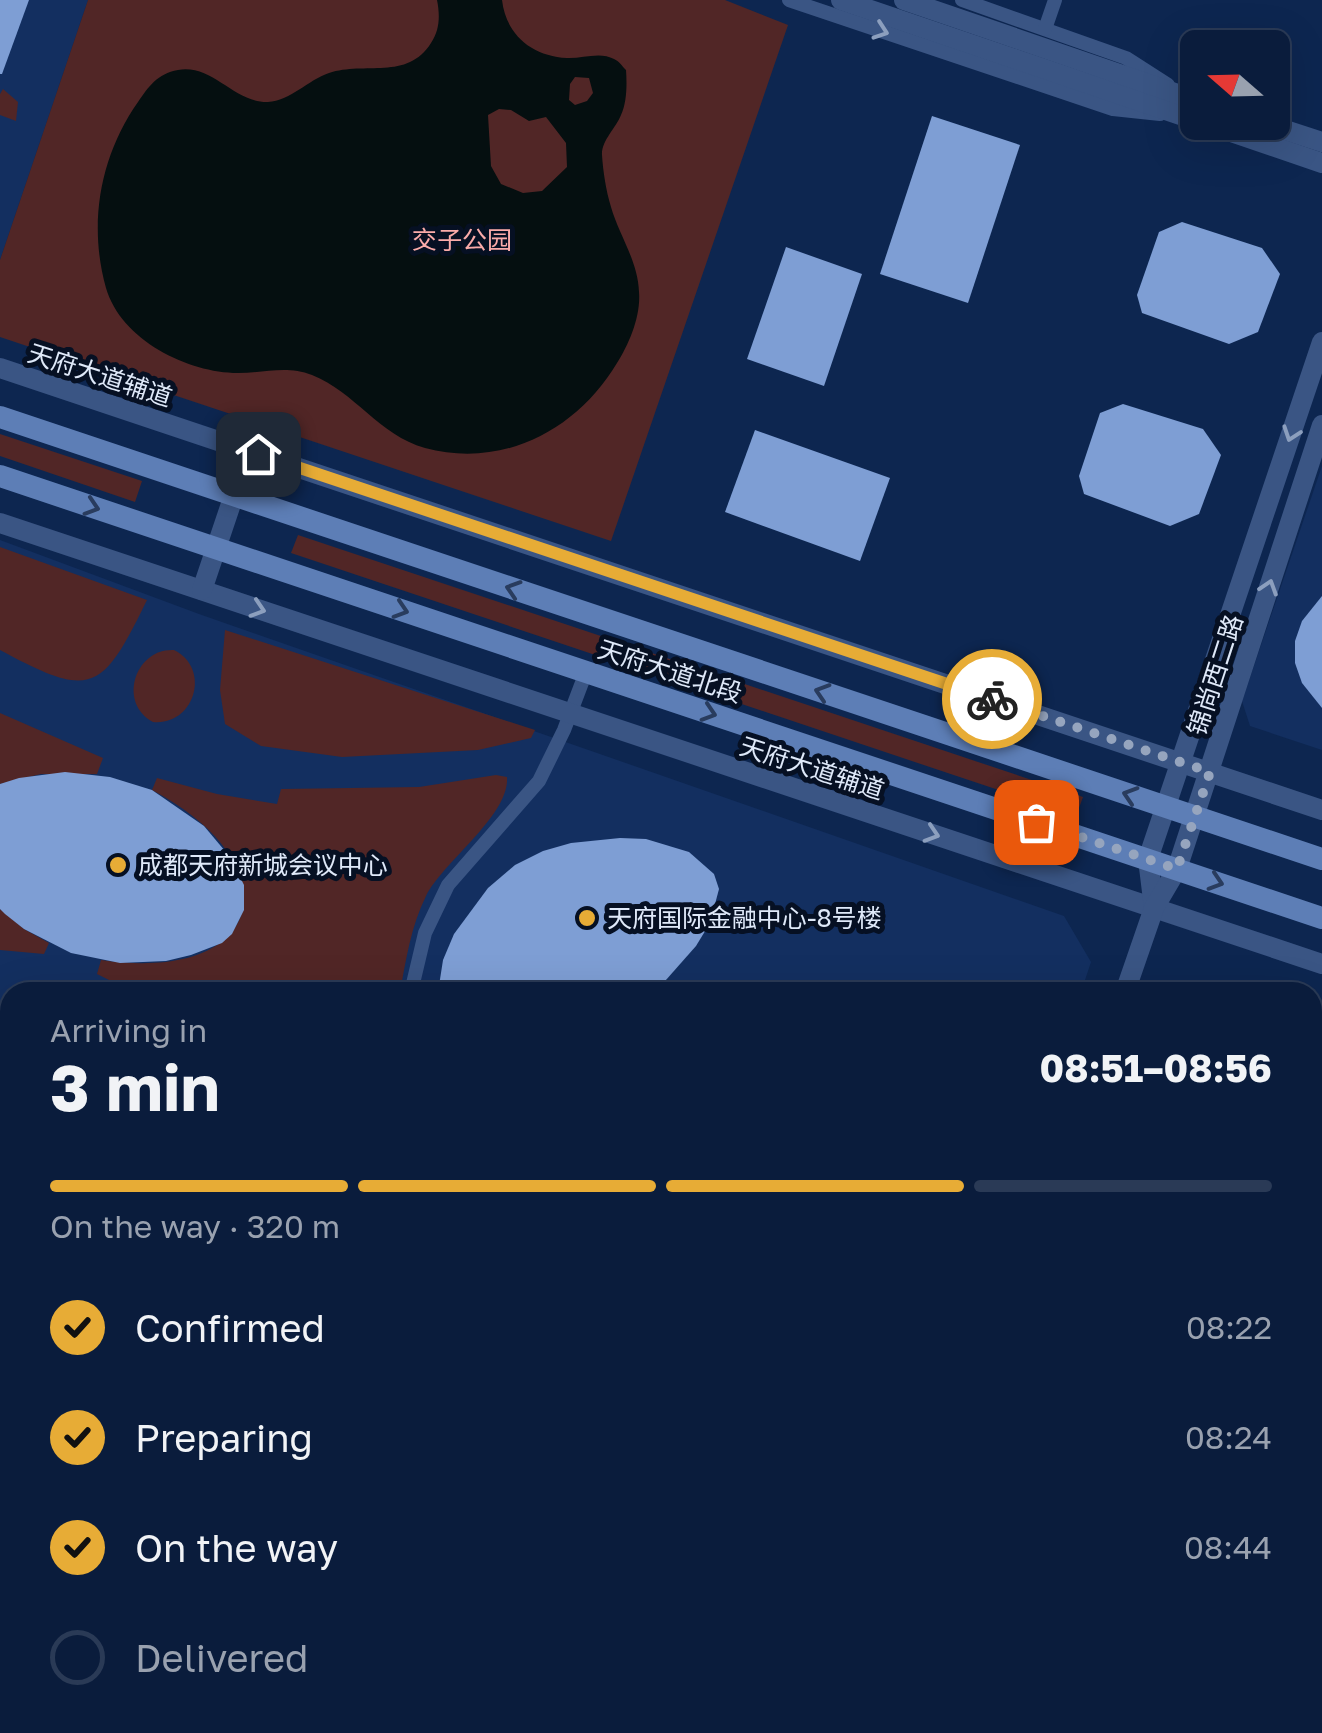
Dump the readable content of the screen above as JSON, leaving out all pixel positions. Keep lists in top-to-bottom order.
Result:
{
  "streets": {
    "main road": ["天府大道北段"],
    "street": ["天府大道辅道", "锦尚西二路"]
  },
  "crossings": [
    ["天府大道辅道", "锦尚西二路"],
    ["天府大道北段", "锦尚西二路"]
  ],
  "parks": ["交子公园"],
  "places": ["成都天府新城会议中心", "天府国际金融中心-8号楼"],
  "north": "left",
  "page": {
    "heading": ["3 min", "Arriving in", "08:51–08:56"],
    "bar": "On the way · 320 m",
    "list": [
      ["Confirmed", "08:22"],
      ["Preparing", "08:24"],
      ["On the way", "08:44"],
      "Delivered"
    ]
  }
}
